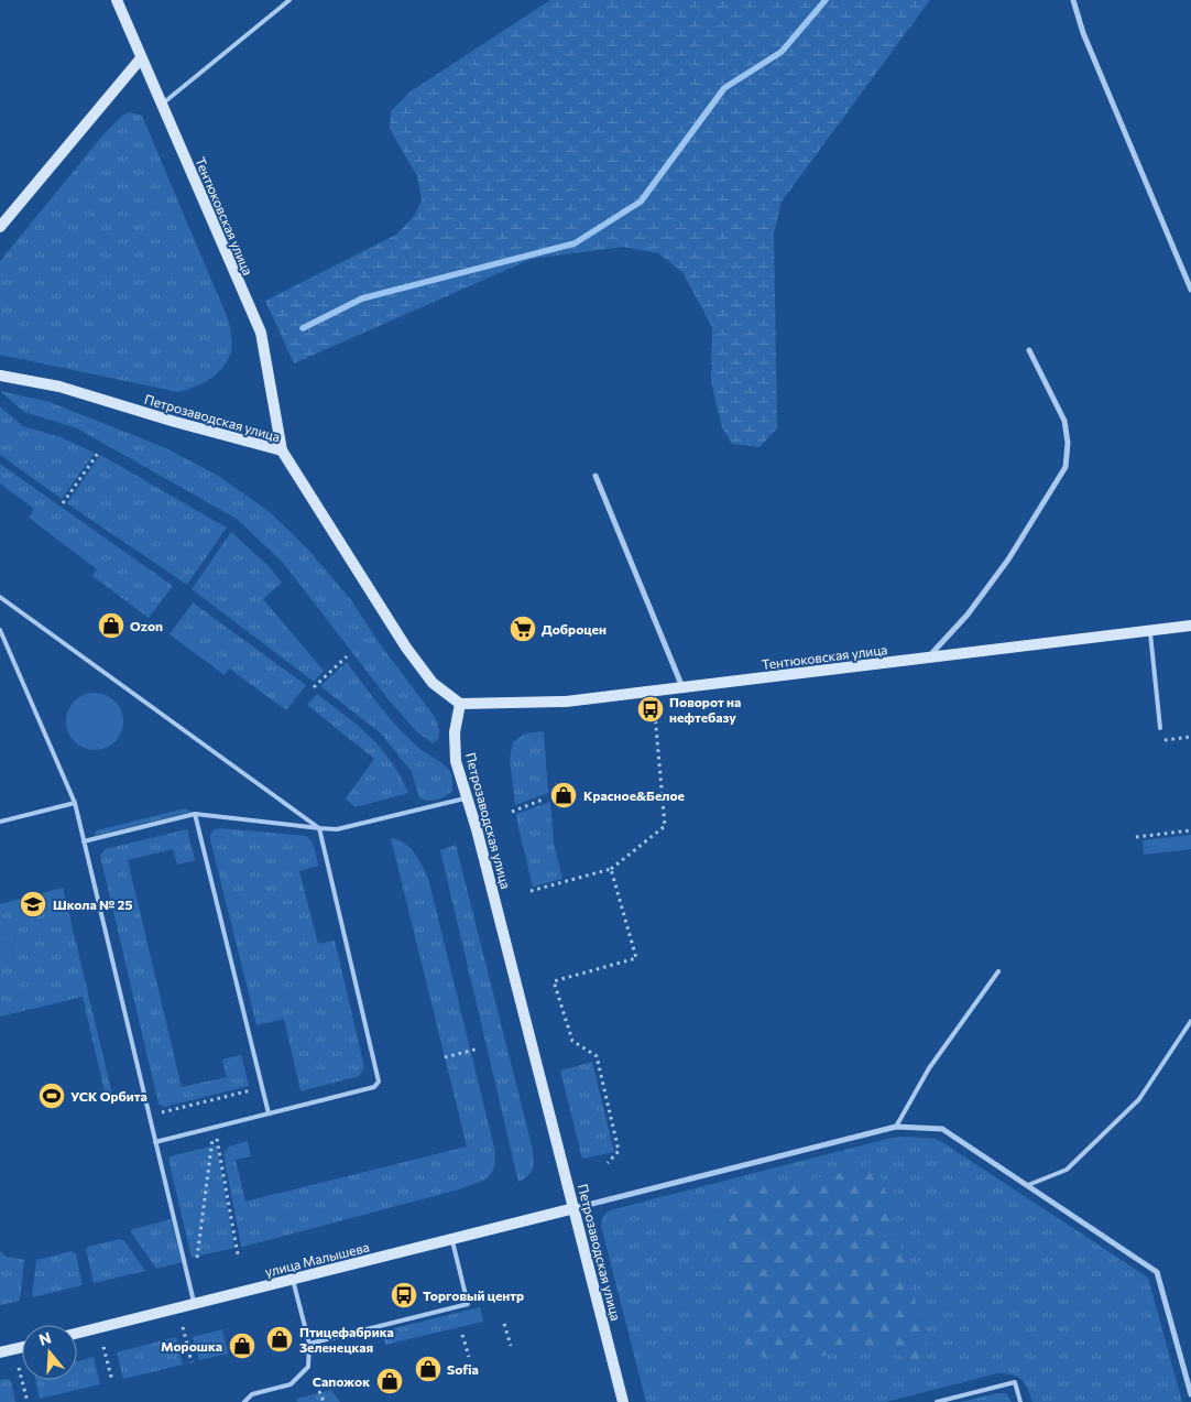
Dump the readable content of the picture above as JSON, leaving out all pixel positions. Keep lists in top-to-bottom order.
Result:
{
  "streets": {
    "street": ["Тентюковская улица", "Петрозаводская улица", "улица Малышева"]
  },
  "crossings": [
    ["Тентюковская улица", "Петрозаводская улица"],
    ["Петрозаводская улица", "улица Малышева"]
  ],
  "places": {
    "shop": [
      "Ozon",
      "Красное&Белое",
      "Птицефабрика Зеленецкая",
      "Морошка",
      "Sofia",
      "Сапожок"
    ],
    "supermarket": ["Доброцен"],
    "bus stop": ["Поворот на нефтебазу", "Торговый центр"],
    "school or university": ["Школа № 25"],
    "sports": ["УСК Орбита"]
  },
  "north": "top"
}
